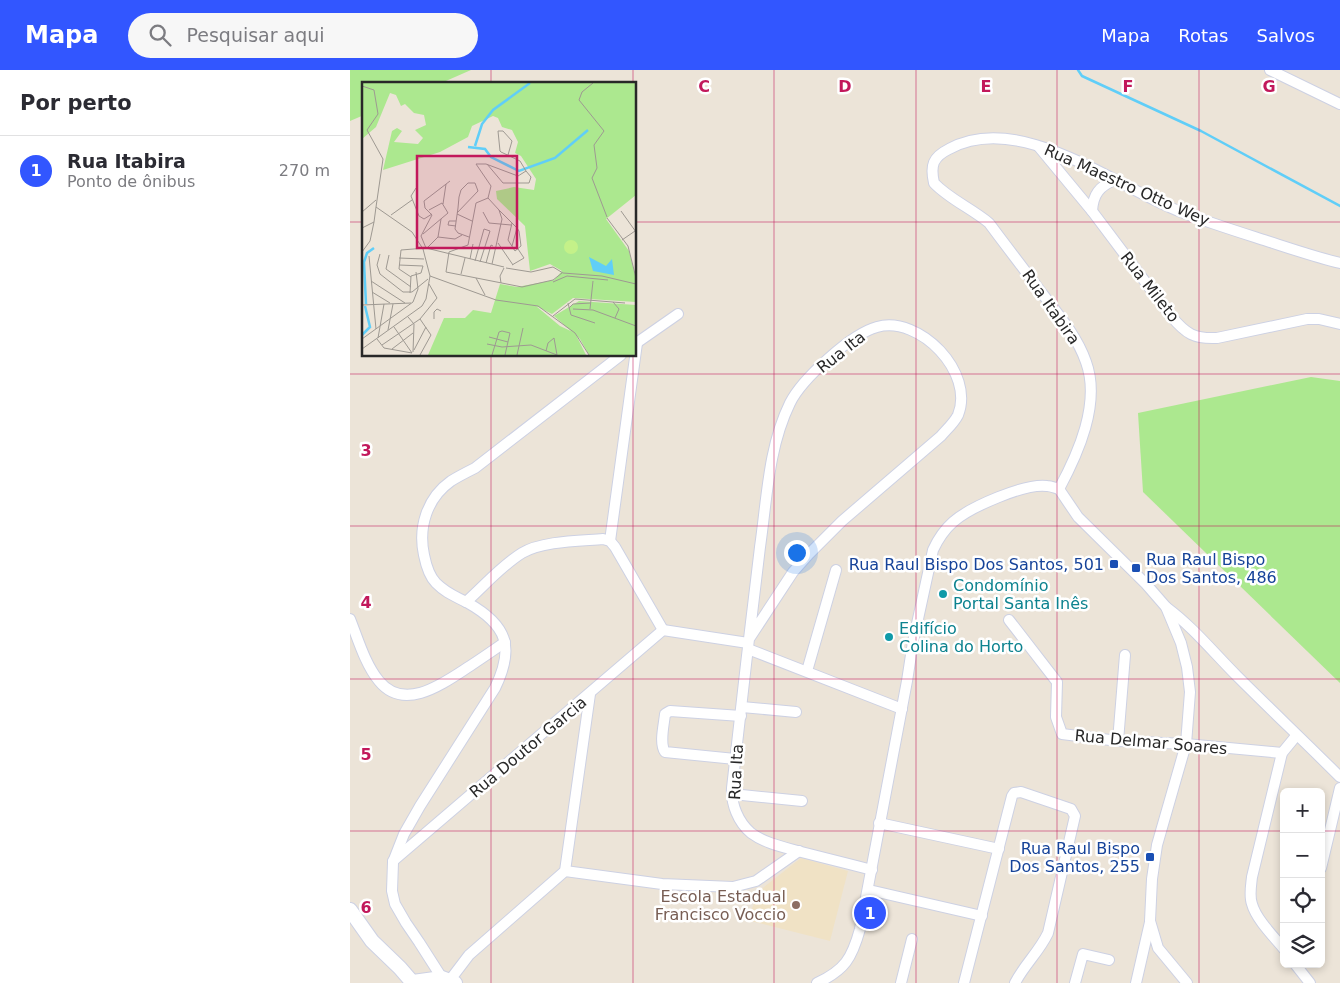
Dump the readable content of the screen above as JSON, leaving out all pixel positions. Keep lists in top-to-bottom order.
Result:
{
  "streets": {
    "street": [
      "Rua Maestro Otto Wey",
      "Rua Mileto",
      "Rua Itabira",
      "Rua Ita",
      "Rua Delmar Soares",
      "Rua Doutor Garcia"
    ]
  },
  "crossings": [
    ["Rua Maestro Otto Wey", "Rua Mileto"],
    ["Rua Maestro Otto Wey", "Rua Itabira"]
  ],
  "places": {
    "transit": ["Rua Raul Bispo Dos Santos, 501", "Rua Raul Bispo Dos Santos, 486", "Rua Raul Bispo Dos Santos, 255"],
    "other": ["Condomínio Portal Santa Inês", "Edifício Colina do Horto", "Escola Estadual Francisco Voccio"]
  },
  "page": {
    "header": "Mapa",
    "search": "Pesquisar aqui",
    "nav": ["Mapa", "Rotas", "Salvos"],
    "heading": "Por perto",
    "list": [
      {
        "mark": "1",
        "name": "Rua Itabira",
        "note": "Ponto de ônibus",
        "value": "270 m"
      }
    ],
    "map_buttons": ["+", "−"],
    "pins": "1"
  },
  "grid": {
    "columns": [
      "C",
      "D",
      "E",
      "F",
      "G"
    ],
    "rows": [
      "3",
      "4",
      "5",
      "6"
    ]
  }
}
